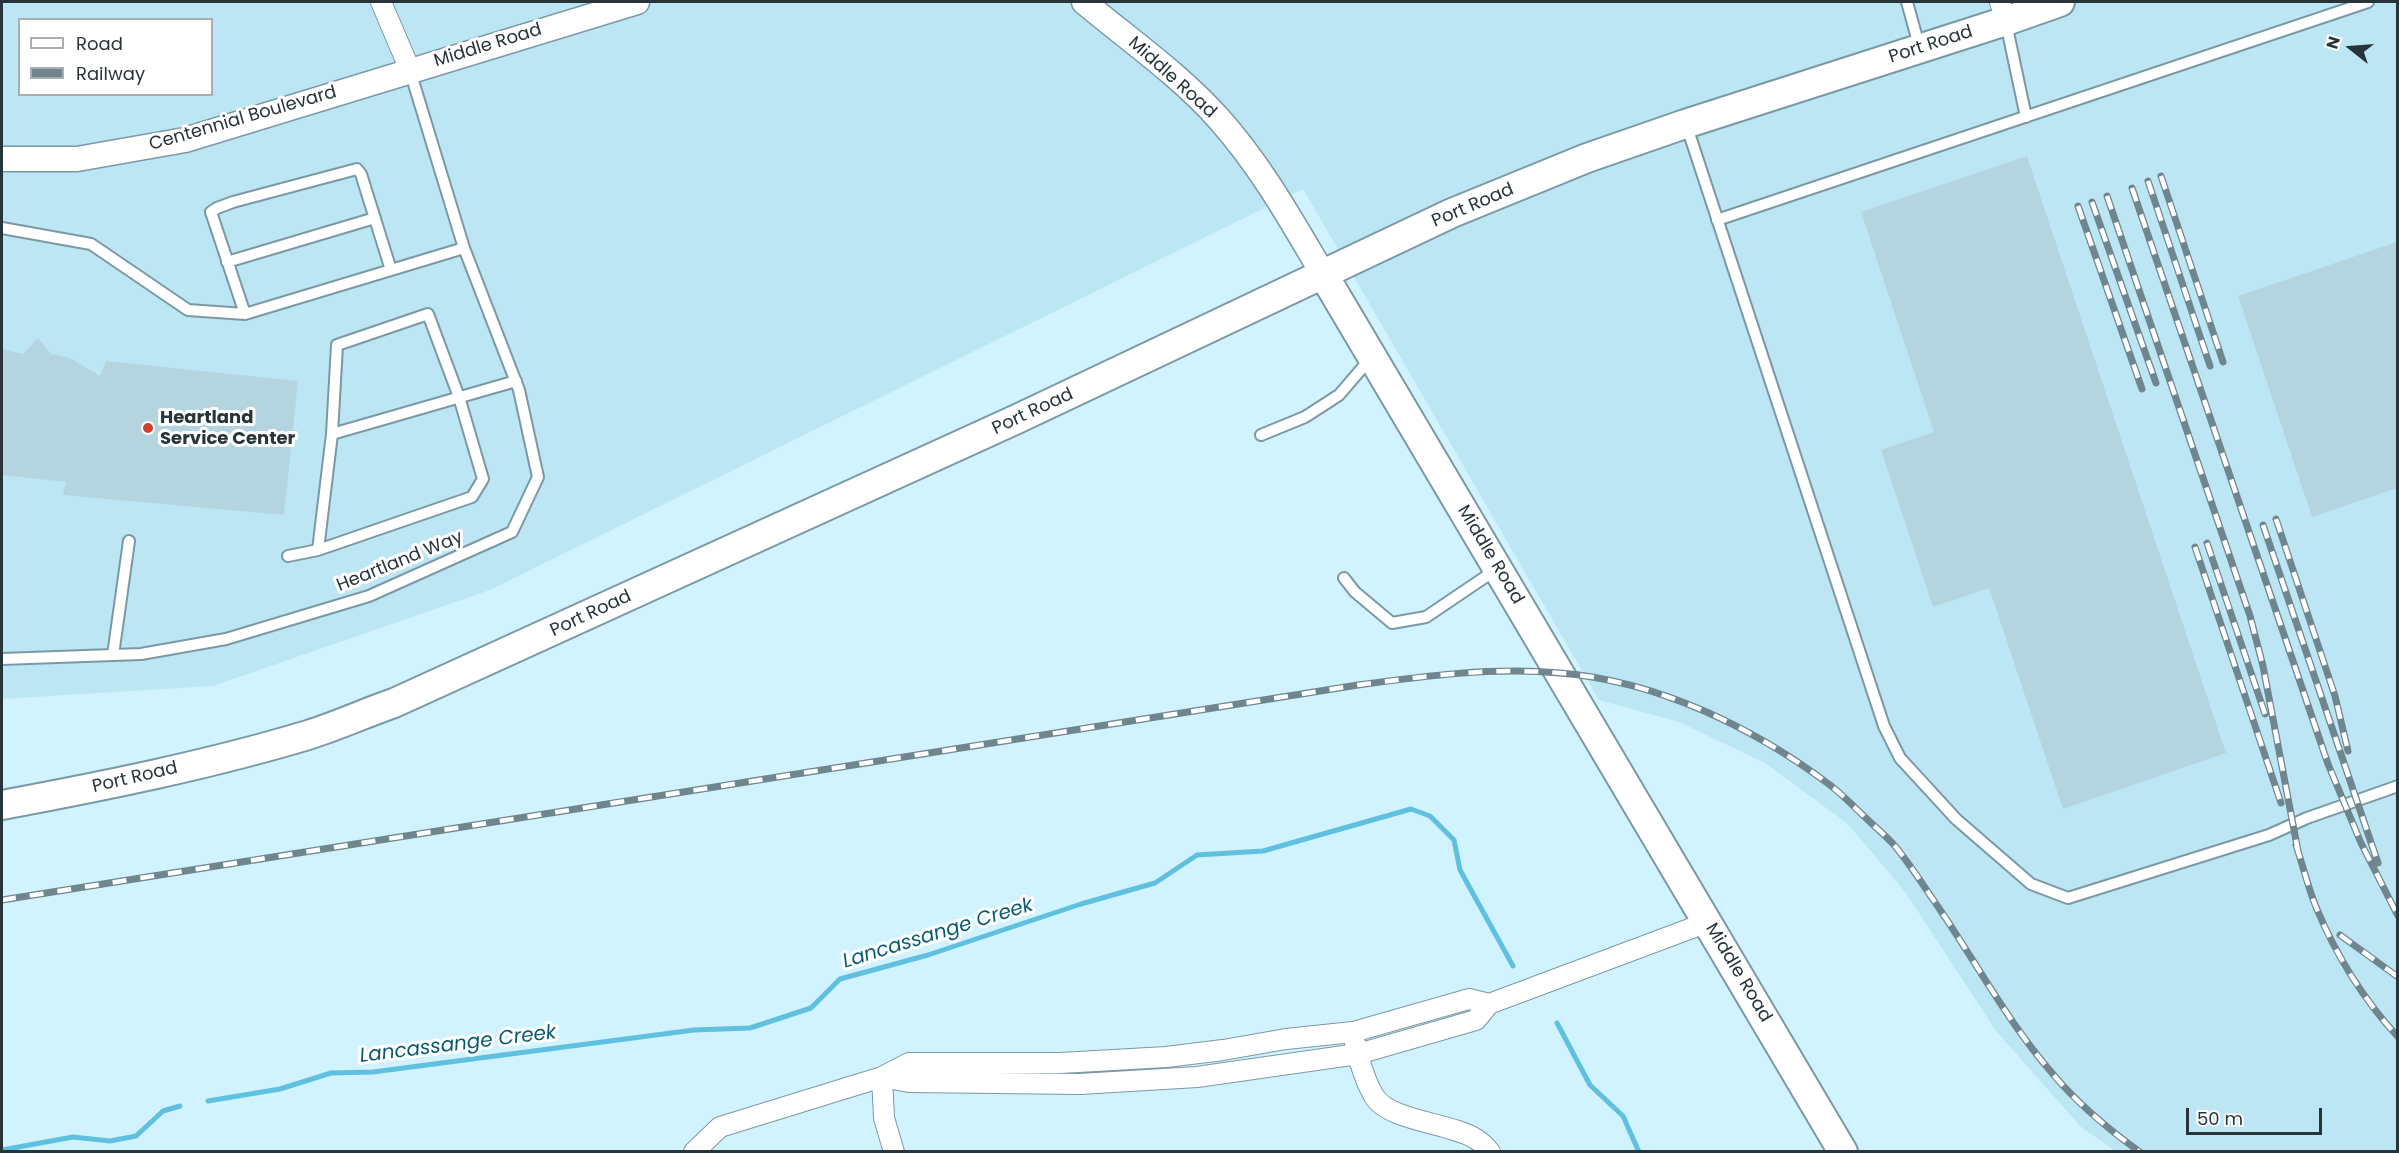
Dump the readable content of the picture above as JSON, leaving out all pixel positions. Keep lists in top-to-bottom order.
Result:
{
  "streets": {
    "main road": ["Port Road", "Middle Road"],
    "street": ["Centennial Boulevard"],
    "lane": ["Heartland Way"]
  },
  "crossings": [
    ["Port Road", "Middle Road"],
    ["Middle Road", "Centennial Boulevard"],
    ["Middle Road", "Heartland Way"],
    ["Centennial Boulevard", "Heartland Way"]
  ],
  "water": ["Lancassange Creek"],
  "places": ["Heartland Service Center"],
  "legend": ["Road", "Railway"],
  "scale_bar": "50 m",
  "north": "left"
}
